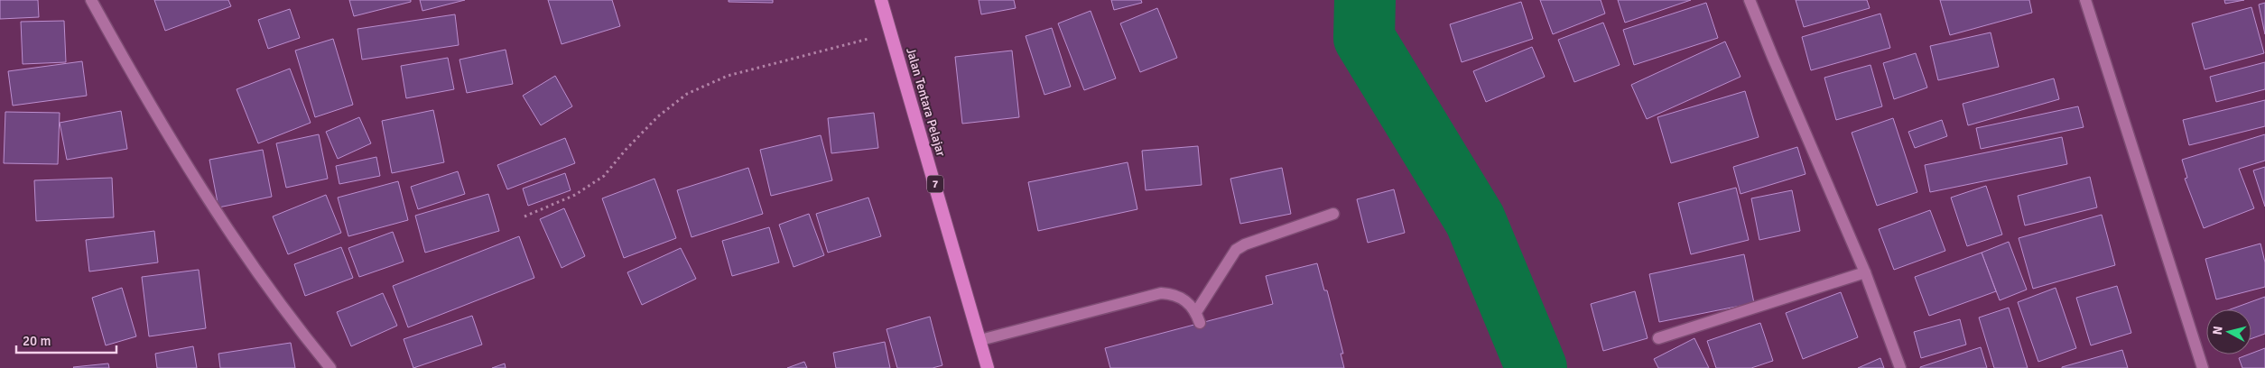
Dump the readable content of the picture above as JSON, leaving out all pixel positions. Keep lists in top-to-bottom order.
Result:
{
  "streets": {
    "highway": ["Jalan Tentara Pelajar", "7"]
  },
  "scale_bar": "20 m",
  "north": "left"
}
